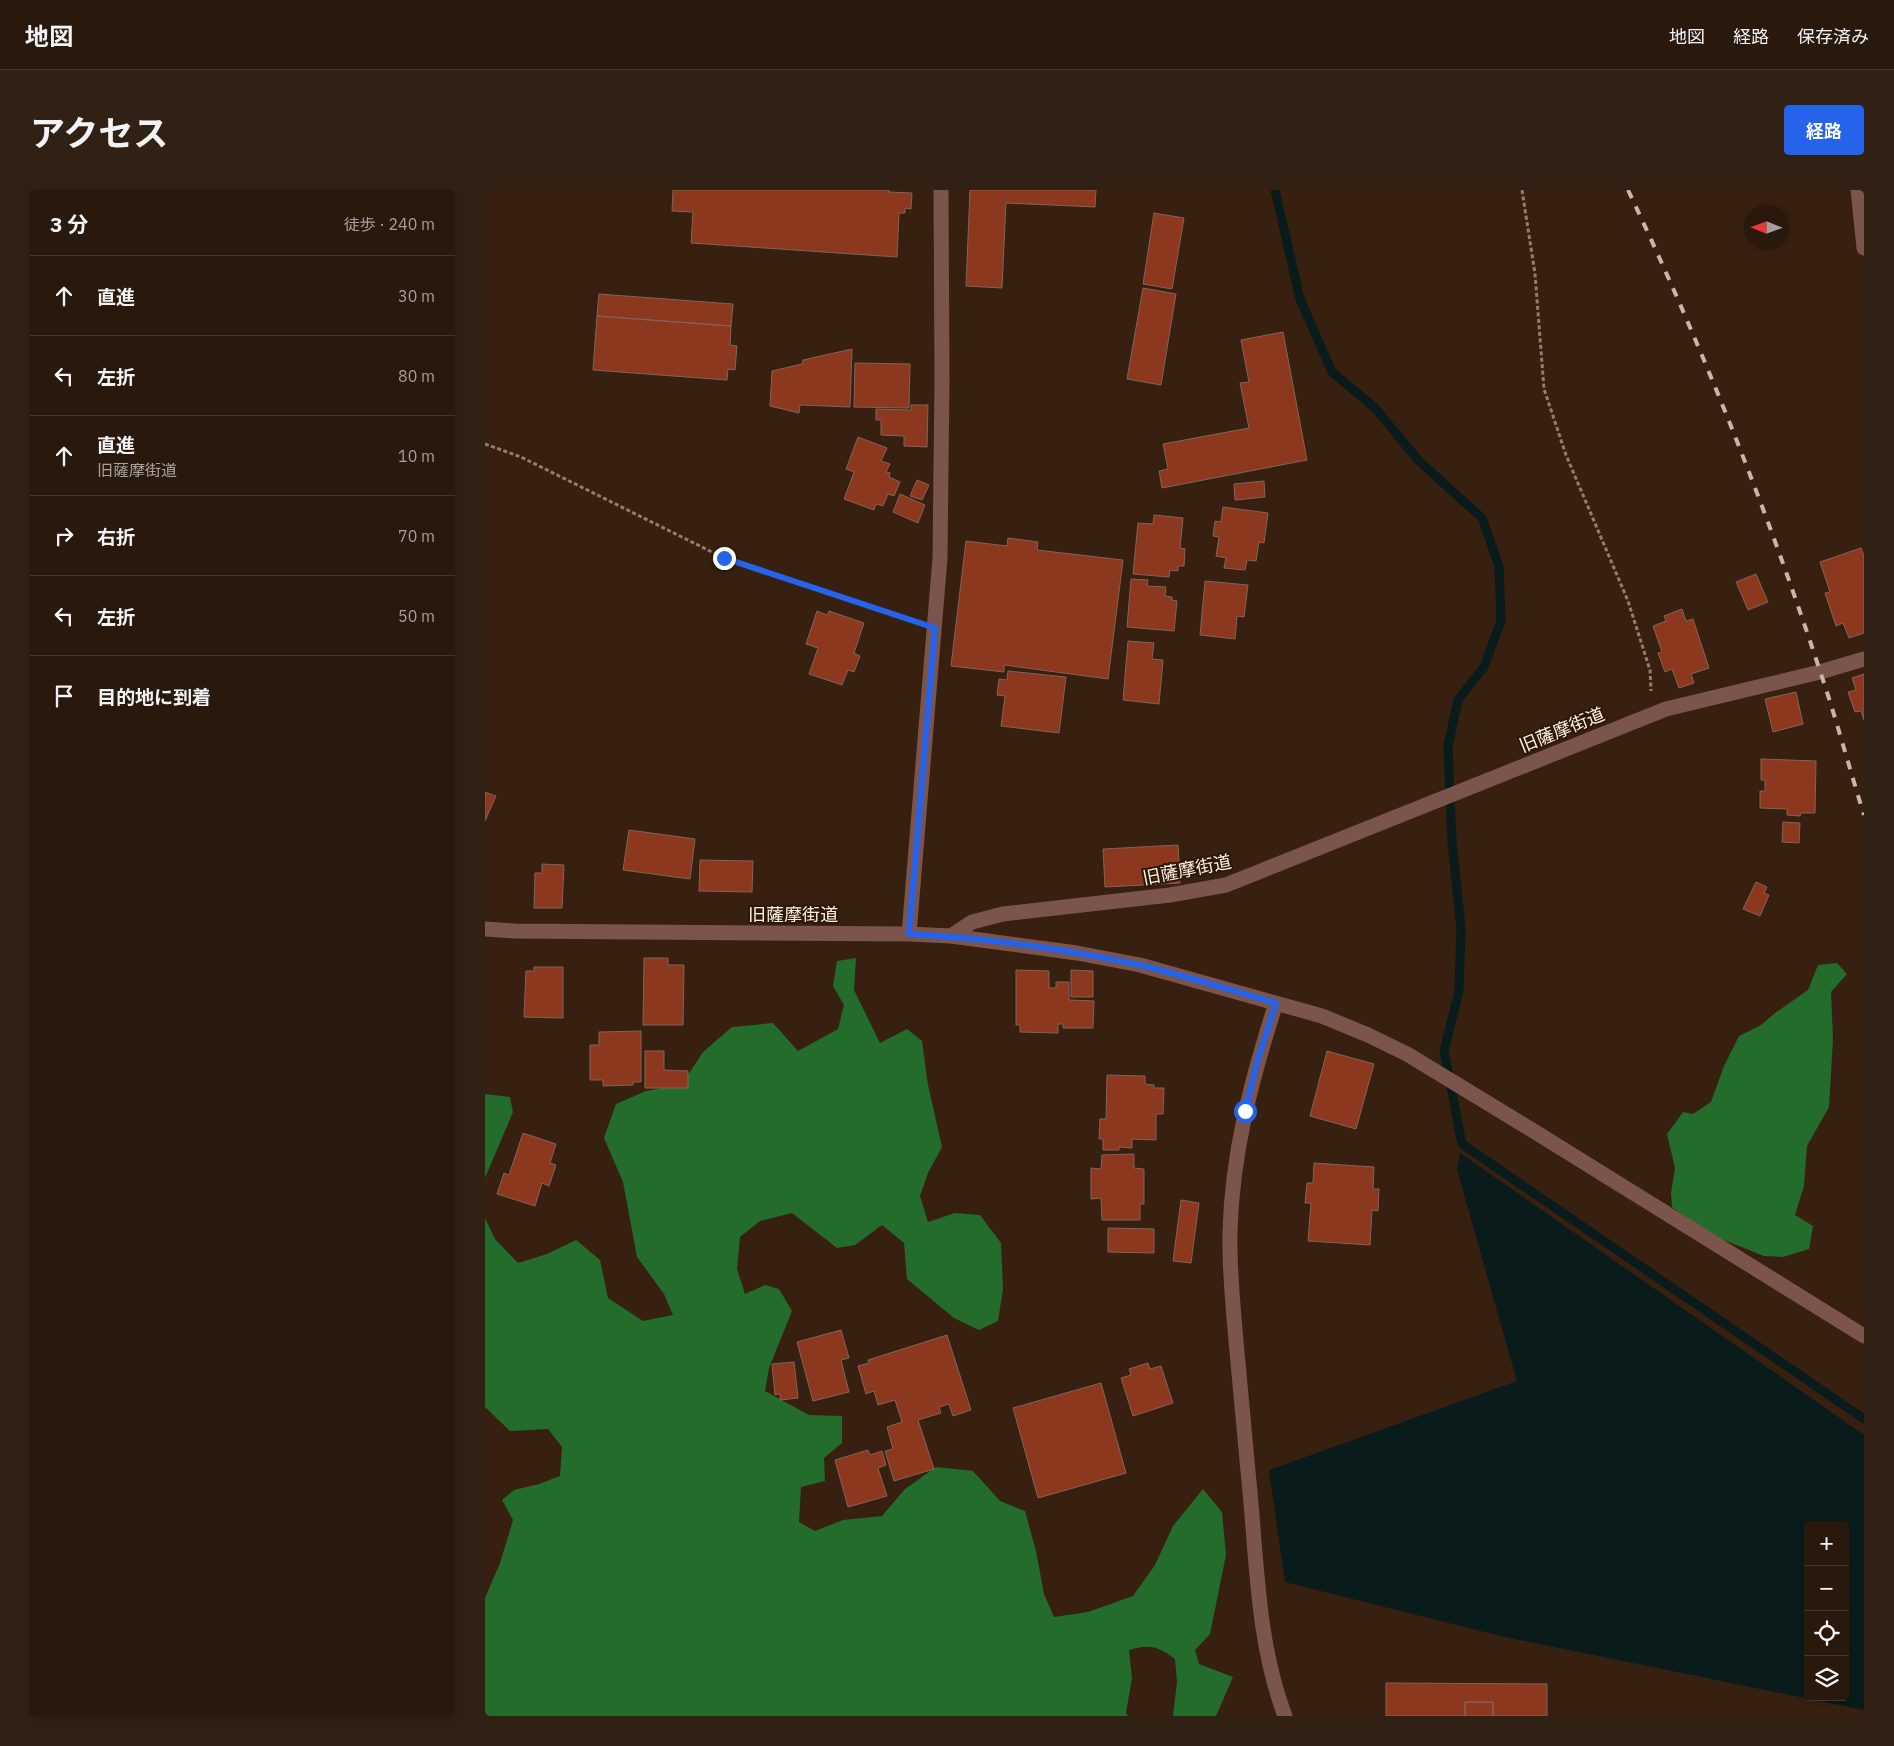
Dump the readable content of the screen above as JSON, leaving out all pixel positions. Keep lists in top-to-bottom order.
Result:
{
  "streets": {
    "street": ["旧薩摩街道"]
  },
  "north": "left",
  "page": {
    "header": "地図",
    "nav": ["地図", "経路", "保存済み"],
    "title": "アクセス",
    "buttons": "経路",
    "heading": ["3 分", "徒歩 · 240 m"],
    "list": [
      ["直進", "30 m"],
      ["左折", "80 m"],
      ["直進", "旧薩摩街道", "10 m"],
      ["右折", "70 m"],
      ["左折", "50 m"],
      "目的地に到着"
    ],
    "map_buttons": ["+", "−"]
  }
}
